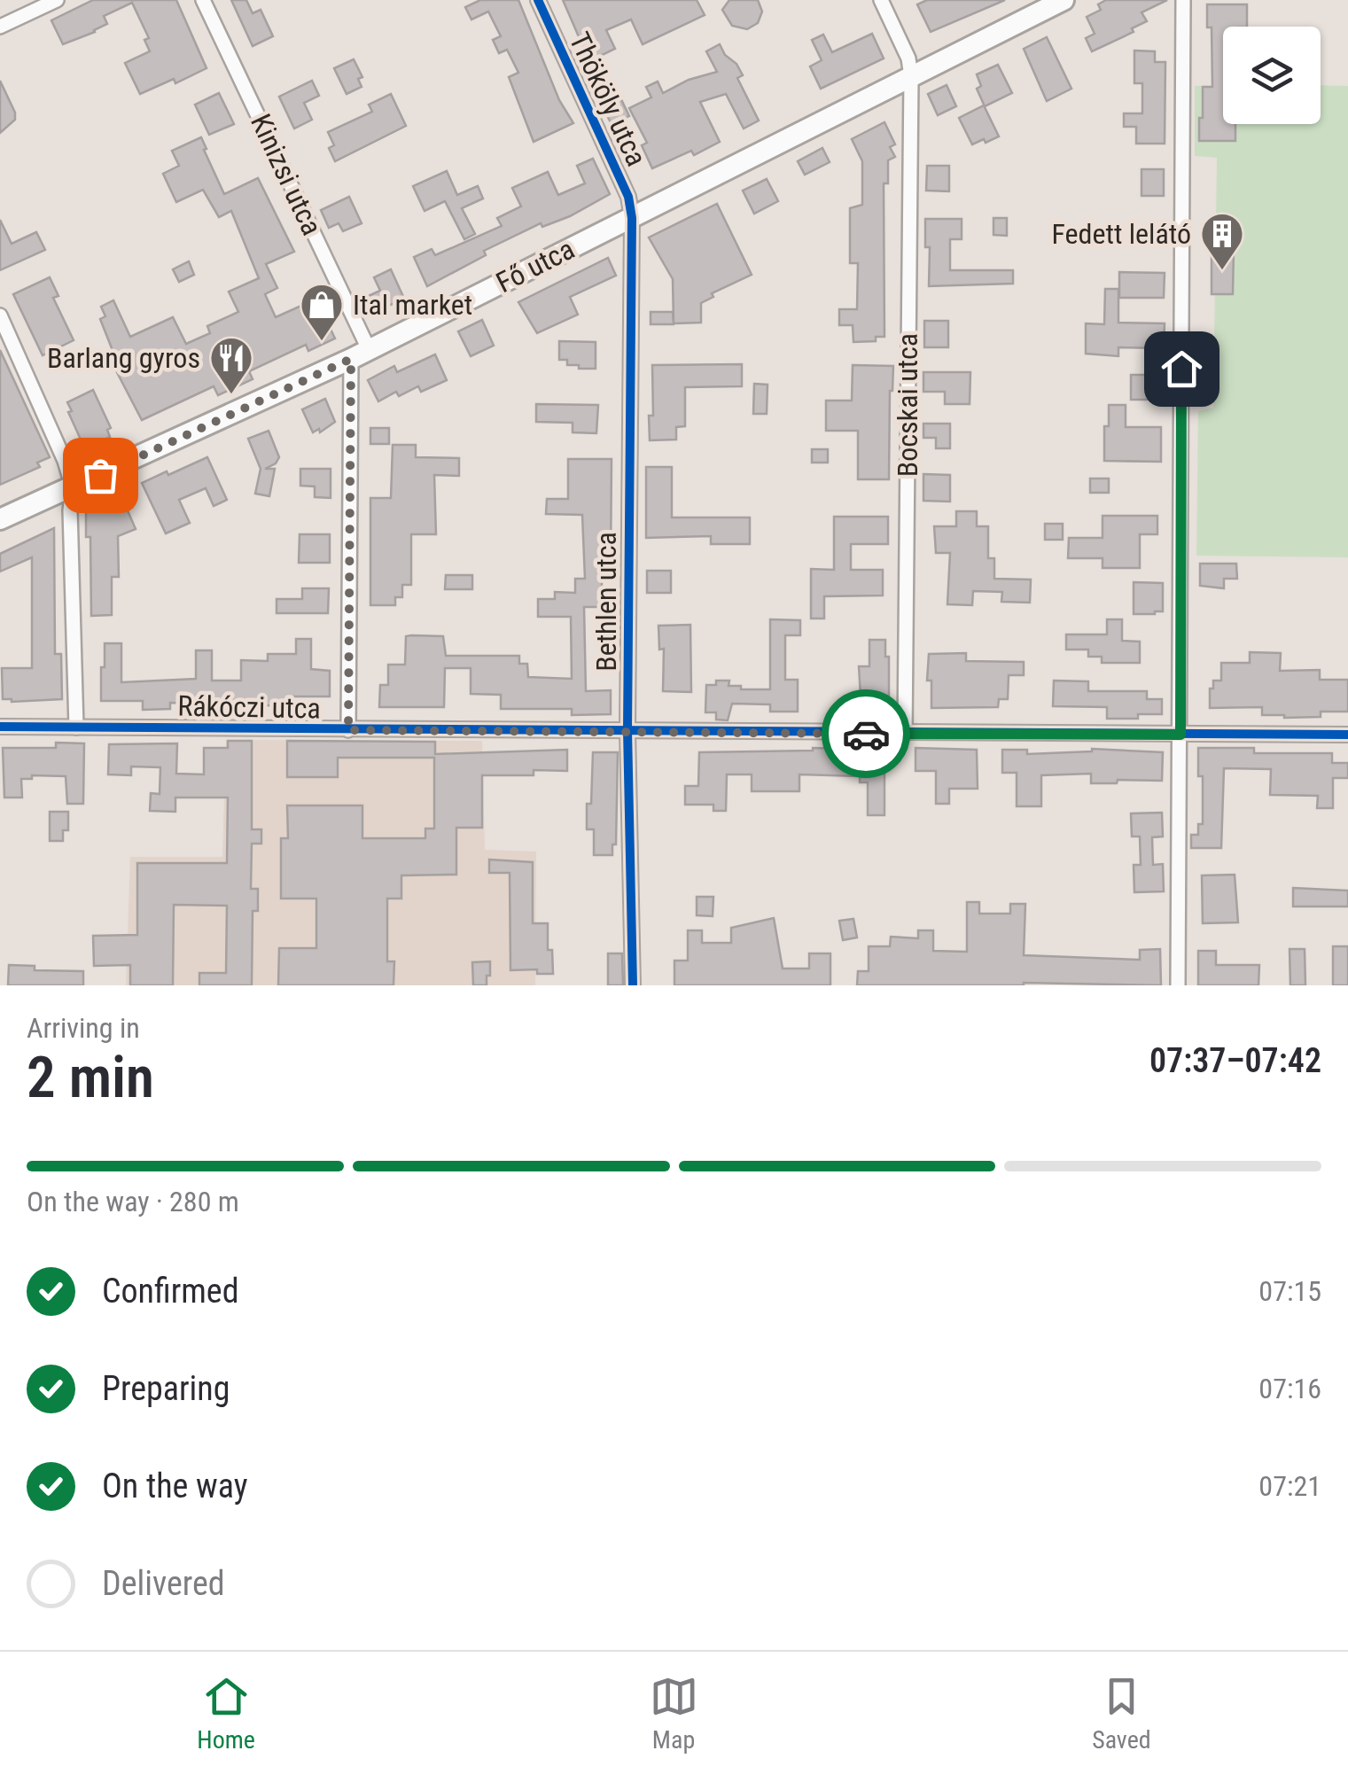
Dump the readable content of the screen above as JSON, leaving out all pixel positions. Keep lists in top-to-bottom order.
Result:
{
  "streets": {
    "main road": ["Fő utca"],
    "street": [
      "Thököly utca",
      "Kinizsi utca",
      "Bocskai utca",
      "Bethlen utca",
      "Rákóczi utca"
    ]
  },
  "crossings": [
    ["Thököly utca", "Fő utca"],
    ["Thököly utca", "Bethlen utca"],
    ["Kinizsi utca", "Fő utca"],
    ["Fő utca", "Bocskai utca"],
    ["Fő utca", "Bethlen utca"],
    ["Bocskai utca", "Rákóczi utca"],
    ["Bethlen utca", "Rákóczi utca"]
  ],
  "places": {
    "building": ["Fedett lelátó"],
    "shop": ["Ital market"],
    "restaurant": ["Barlang gyros"]
  },
  "page": {
    "heading": ["2 min", "Arriving in", "07:37–07:42"],
    "bar": "On the way · 280 m",
    "list": [
      ["Confirmed", "07:15"],
      ["Preparing", "07:16"],
      ["On the way", "07:21"],
      "Delivered"
    ],
    "tabs": ["Home", "Map", "Saved"]
  }
}
